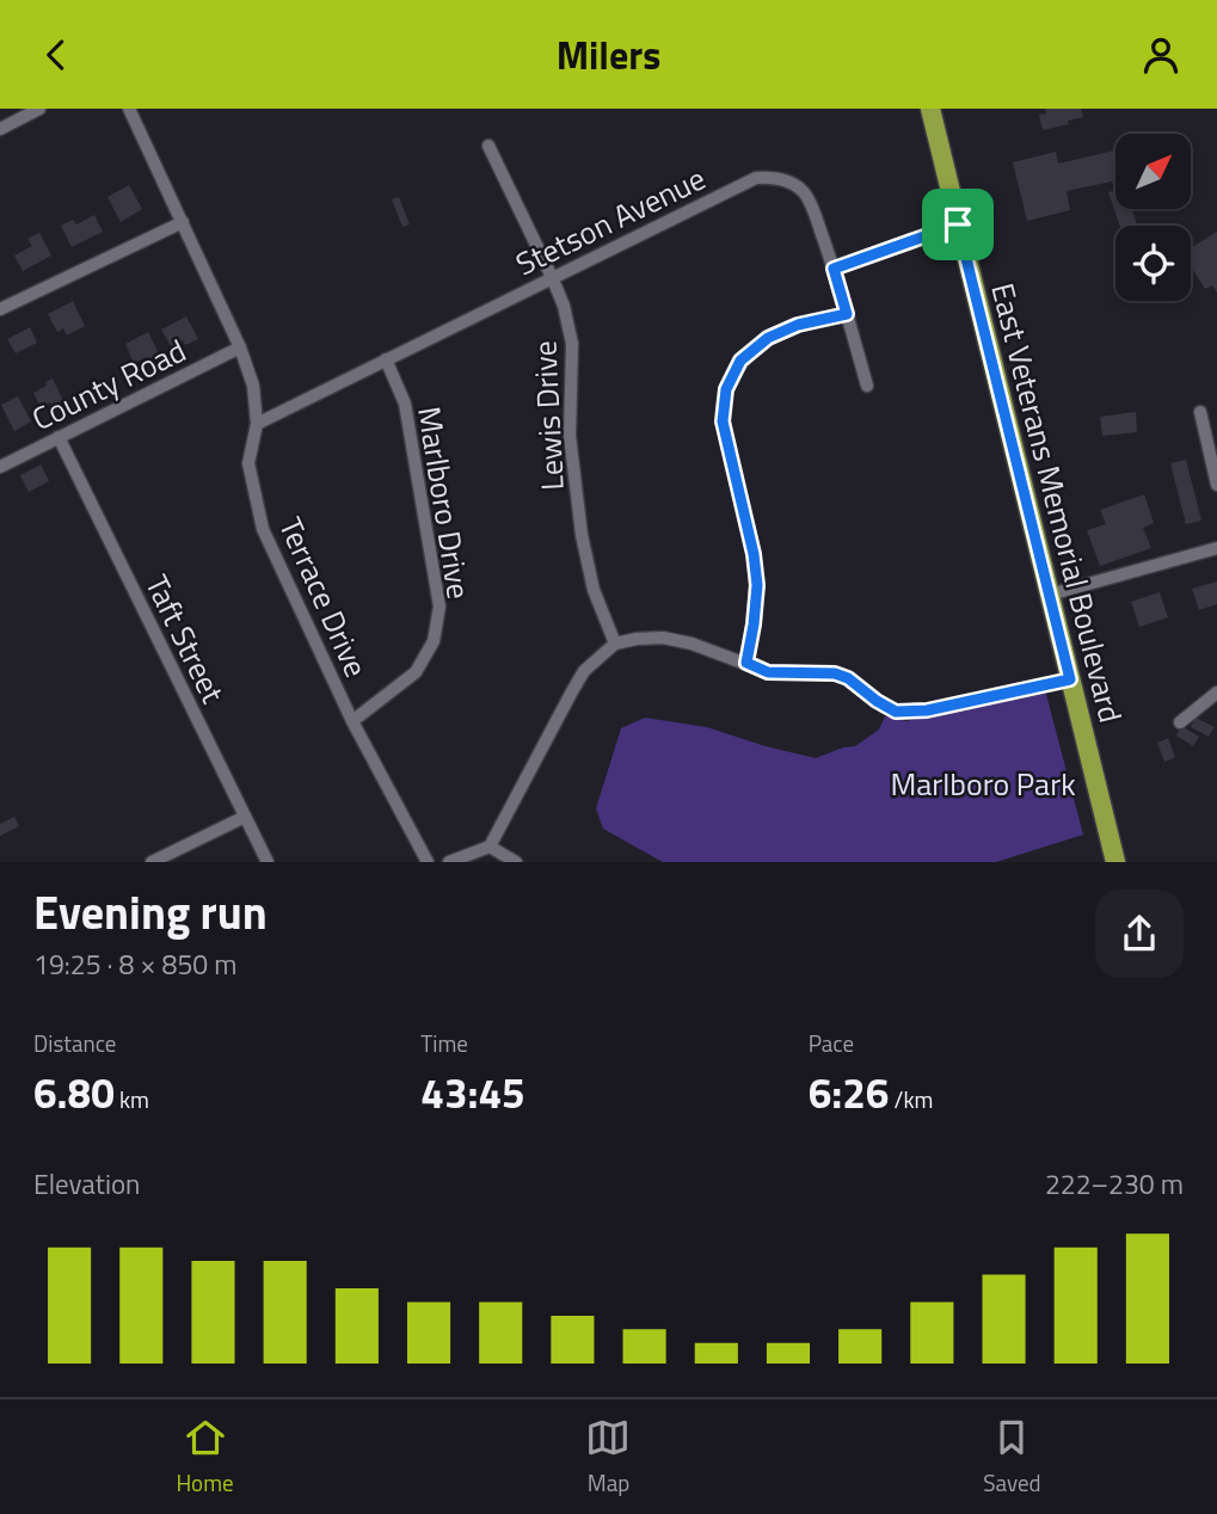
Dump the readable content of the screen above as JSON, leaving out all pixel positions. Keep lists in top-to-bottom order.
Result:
{
  "streets": {
    "main road": ["East Veterans Memorial Boulevard"],
    "street": [
      "Stetson Avenue",
      "County Road",
      "Lewis Drive",
      "Marlboro Drive",
      "Terrace Drive",
      "Taft Street"
    ]
  },
  "crossings": [
    ["Stetson Avenue", "Lewis Drive"],
    ["Stetson Avenue", "Marlboro Drive"],
    ["Stetson Avenue", "Terrace Drive"],
    ["County Road", "Terrace Drive"],
    ["County Road", "Taft Street"],
    ["Marlboro Drive", "Terrace Drive"]
  ],
  "parks": ["Marlboro Park"],
  "north": "top right",
  "page": {
    "header": "Milers",
    "heading": ["Evening run", "19:25 · 8 × 850 m"],
    "stats": [
      ["Distance", "6.80 km"],
      ["Time", "43:45"],
      ["Pace", "6:26 /km"]
    ],
    "chart": ["Elevation", "222–230 m"],
    "tabs": ["Home", "Map", "Saved"]
  }
}
